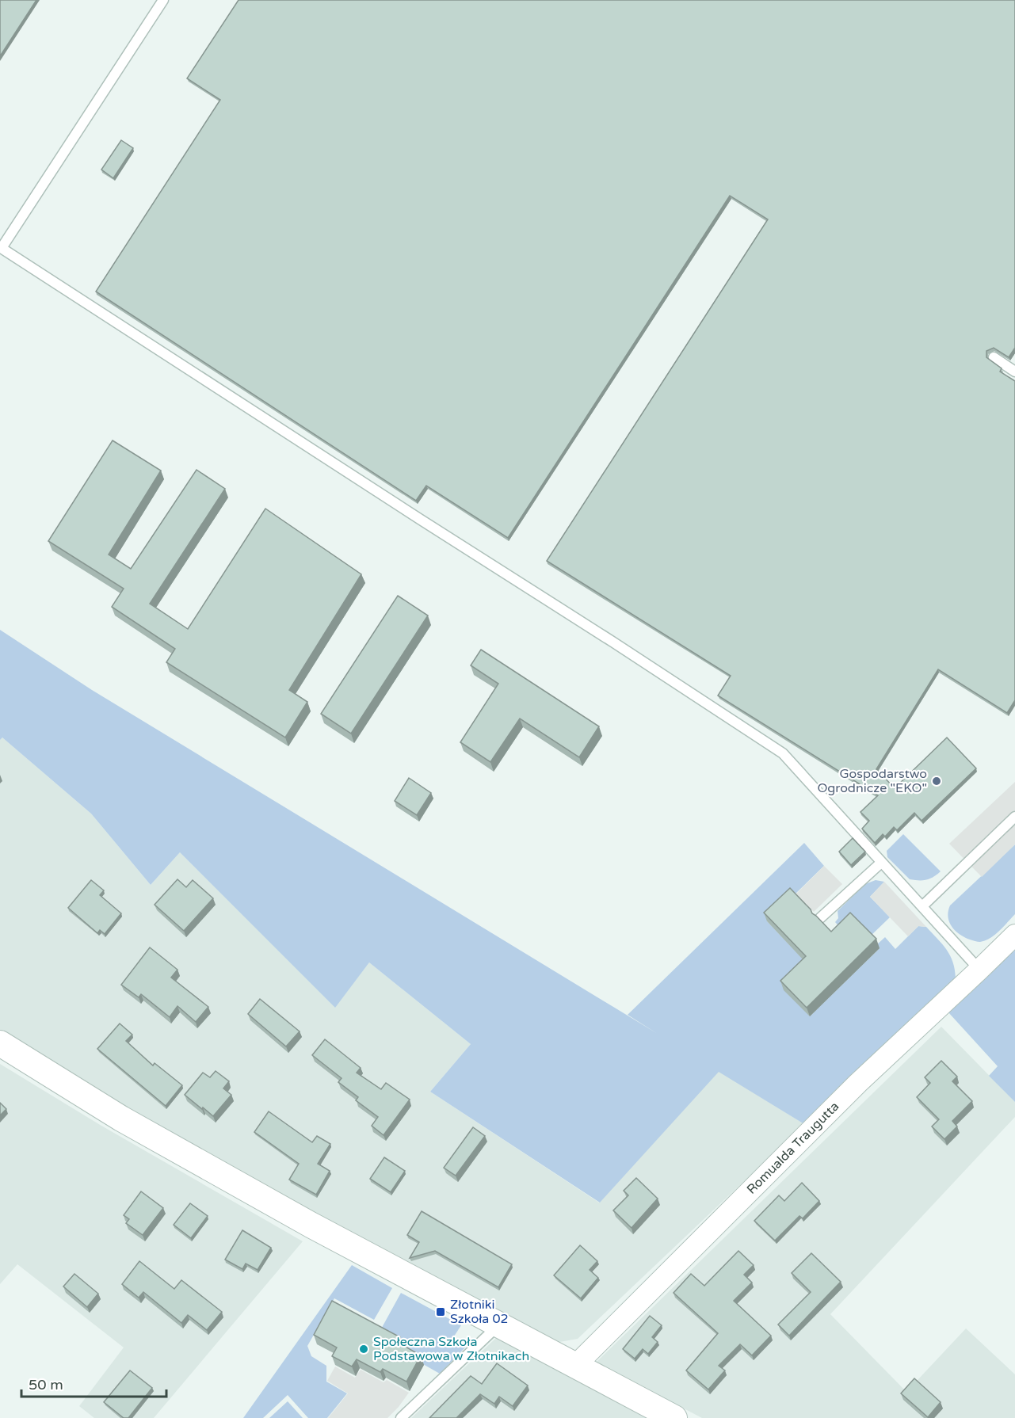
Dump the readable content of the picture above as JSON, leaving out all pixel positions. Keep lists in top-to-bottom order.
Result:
{
  "streets": {
    "street": ["Romualda Traugutta"]
  },
  "places": {
    "other": ["Gospodarstwo Ogrodnicze \"EKO\"", "Społeczna Szkoła Podstawowa w Złotnikach"],
    "transit": ["Złotniki Szkoła 02"]
  },
  "scale_bar": "50 m"
}
